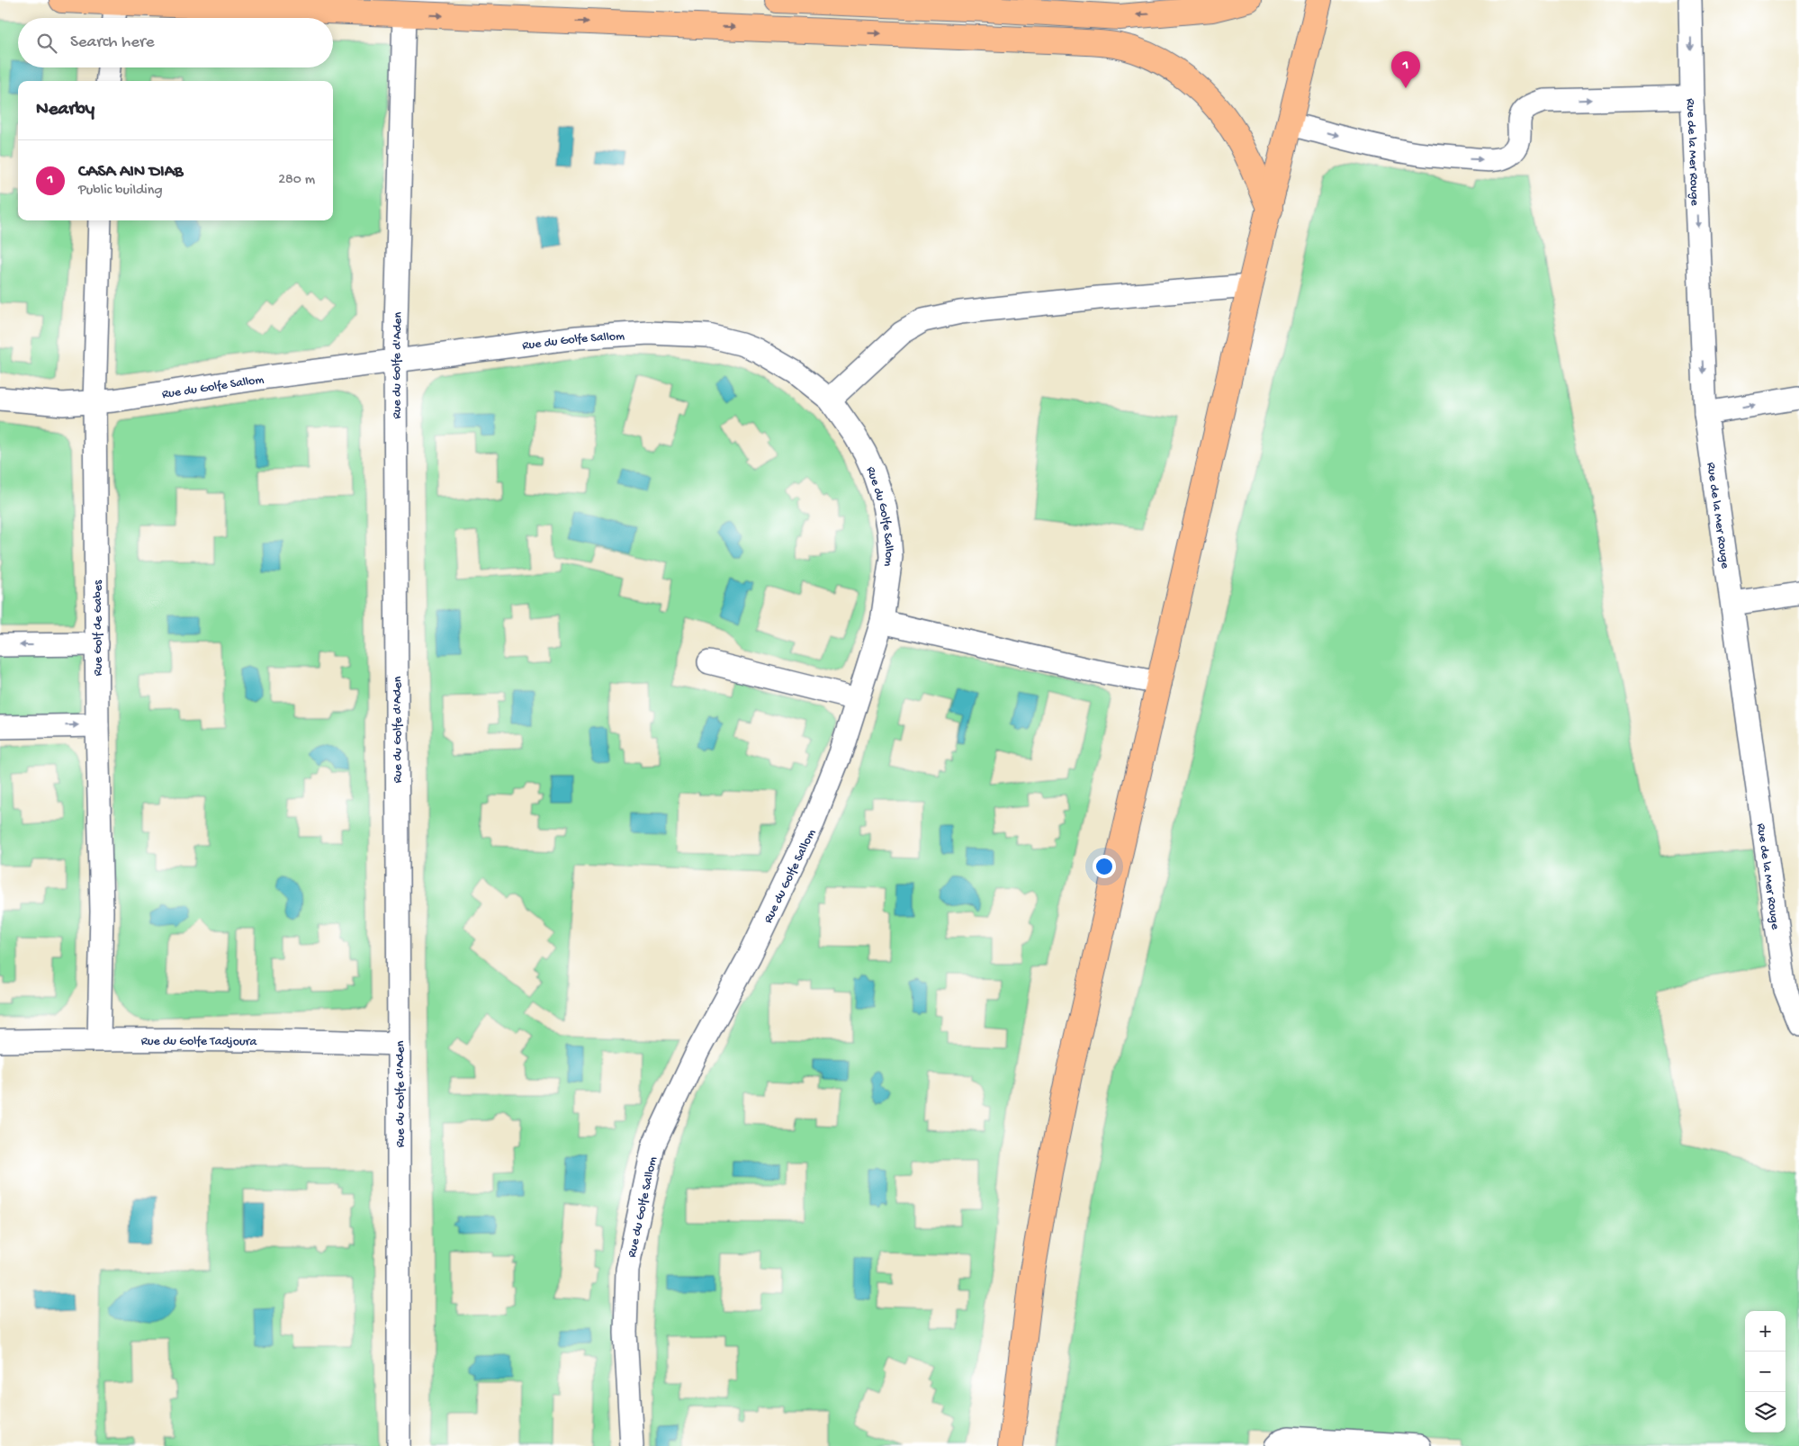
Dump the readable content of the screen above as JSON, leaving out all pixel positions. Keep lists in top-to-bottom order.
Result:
{
  "streets": {
    "street": [
      "Rue de la Mer Rouge",
      "Rue du Golfe Sallom",
      "Rue du Golfe d'Aden",
      "Rue Golf de Gabes",
      "Rue du Golfe Tadjoura"
    ]
  },
  "crossings": [
    ["Rue du Golfe Sallom", "Rue du Golfe d'Aden"],
    ["Rue du Golfe Sallom", "Rue Golf de Gabes"],
    ["Rue du Golfe d'Aden", "Rue du Golfe Tadjoura"],
    ["Rue Golf de Gabes", "Rue du Golfe Tadjoura"]
  ],
  "one_way": ["Rue de la Mer Rouge"],
  "page": {
    "search": "Search here",
    "pins": "1",
    "heading": "Nearby",
    "list": [
      {
        "mark": "1",
        "name": "CASA AIN DIAB",
        "note": "Public building",
        "value": "280 m"
      }
    ],
    "map_buttons": ["+", "−"]
  }
}
